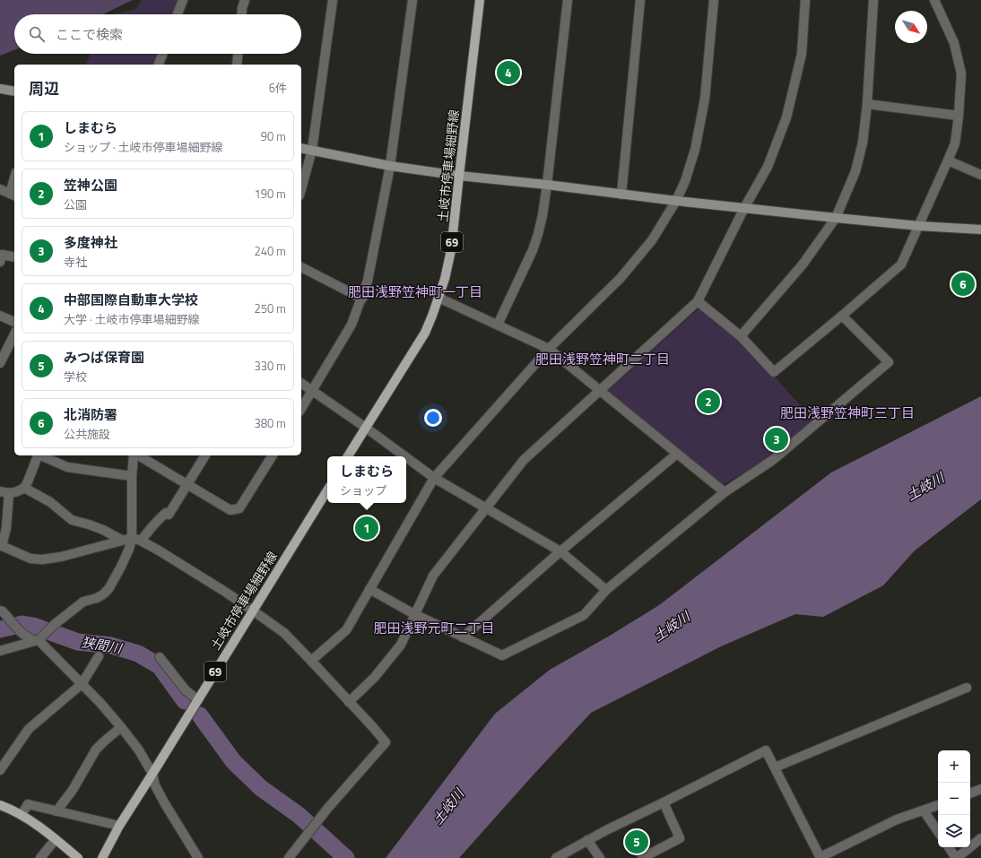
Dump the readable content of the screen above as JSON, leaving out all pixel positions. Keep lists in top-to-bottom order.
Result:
{
  "streets": {
    "main road": ["土岐市停車場細野線", "69"]
  },
  "districts": [
    "肥田浅野笠神町一丁目",
    "肥田浅野笠神町二丁目",
    "肥田浅野笠神町三丁目",
    "肥田浅野元町二丁目"
  ],
  "water": ["土岐川", "狭間川"],
  "north": "bottom right",
  "page": {
    "search": "ここで検索",
    "pins": [
      "4",
      "6",
      "2",
      "3",
      "1",
      "5"
    ],
    "heading": ["周辺", "6件"],
    "list": [
      {
        "mark": "1",
        "name": "しまむら",
        "note": "ショップ · 土岐市停車場細野線",
        "value": "90 m"
      },
      {
        "mark": "2",
        "name": "笠神公園",
        "note": "公園",
        "value": "190 m"
      },
      {
        "mark": "3",
        "name": "多度神社",
        "note": "寺社",
        "value": "240 m"
      },
      {
        "mark": "4",
        "name": "中部国際自動車大学校",
        "note": "大学 · 土岐市停車場細野線",
        "value": "250 m"
      },
      {
        "mark": "5",
        "name": "みつば保育園",
        "note": "学校",
        "value": "330 m"
      },
      {
        "mark": "6",
        "name": "北消防署",
        "note": "公共施設",
        "value": "380 m"
      }
    ],
    "popup": ["しまむら", "ショップ"],
    "map_buttons": ["+", "−"]
  }
}
